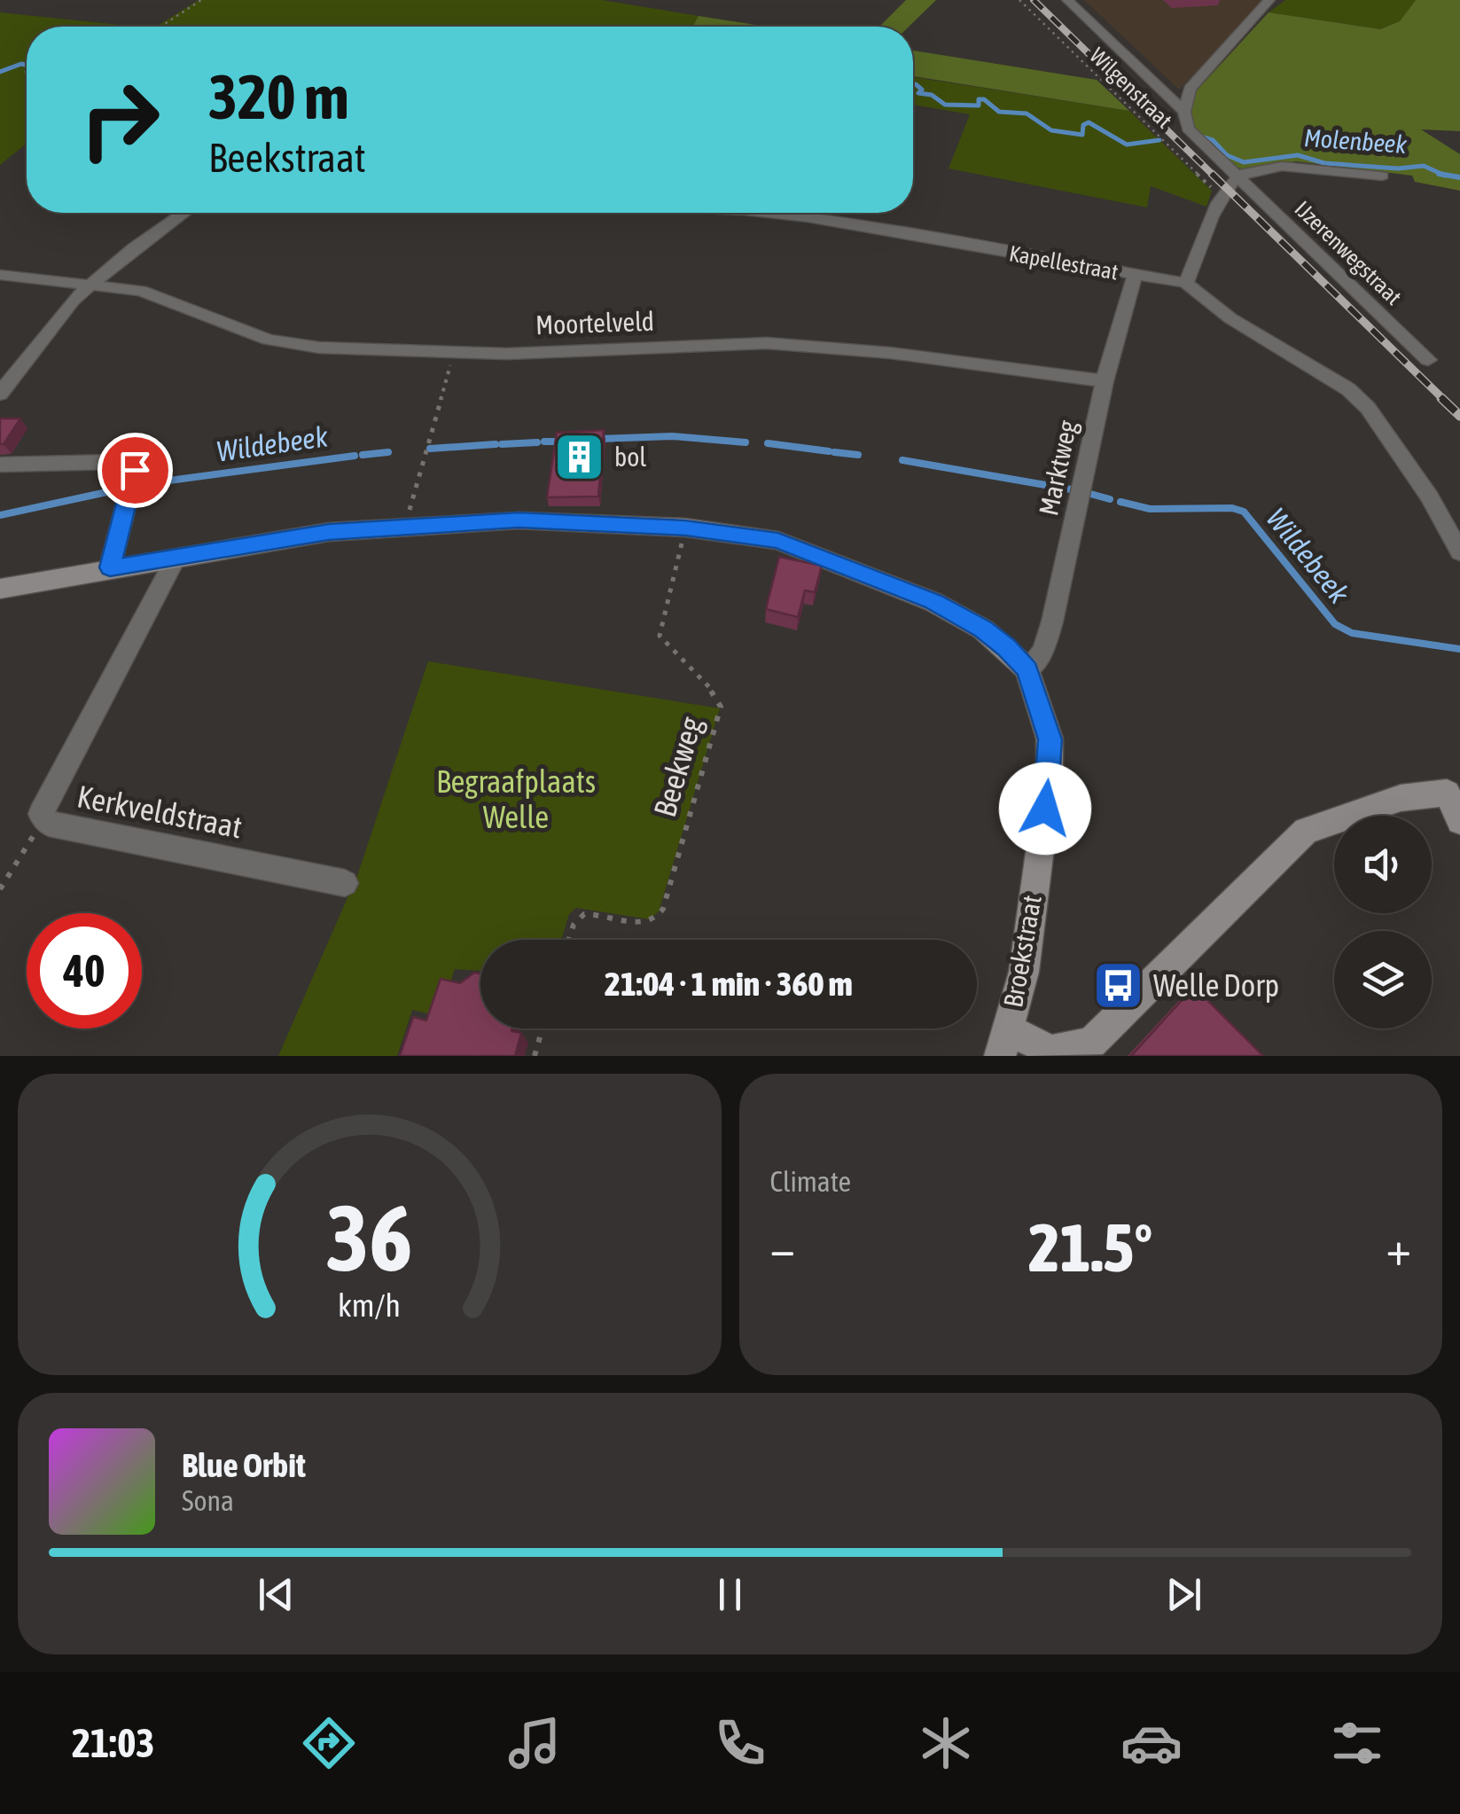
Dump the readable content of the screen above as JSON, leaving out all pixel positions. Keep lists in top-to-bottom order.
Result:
{
  "streets": {
    "street": [
      "IJzerenwegstraat",
      "Kapellestraat",
      "Moortelveld",
      "Marktweg",
      "Kerkveldstraat",
      "Broekstraat"
    ],
    "path": ["Wilgenstraat", "Beekweg"]
  },
  "crossings": [
    ["Kapellestraat", "Marktweg"],
    ["Moortelveld", "Marktweg"],
    ["Marktweg", "Broekstraat"],
    ["Beekweg", "Broekstraat"],
    ["Kerkveldstraat", "Broekstraat"]
  ],
  "water": ["Molenbeek", "Wildebeek"],
  "parks": ["Begraafplaats Welle"],
  "places": {
    "building": ["bol"],
    "bus stop": ["Welle Dorp"]
  },
  "page": {
    "turn": ["320 m", "Beekstraat"],
    "limit": "40",
    "trip": "21:04 · 1 min · 360 m",
    "tile": "Climate",
    "heat": ["−", "21.5°", "+"],
    "song": ["Blue Orbit", "Sona"],
    "tabs": "21:03",
    "gauge": ["36", "km/h"]
  }
}
